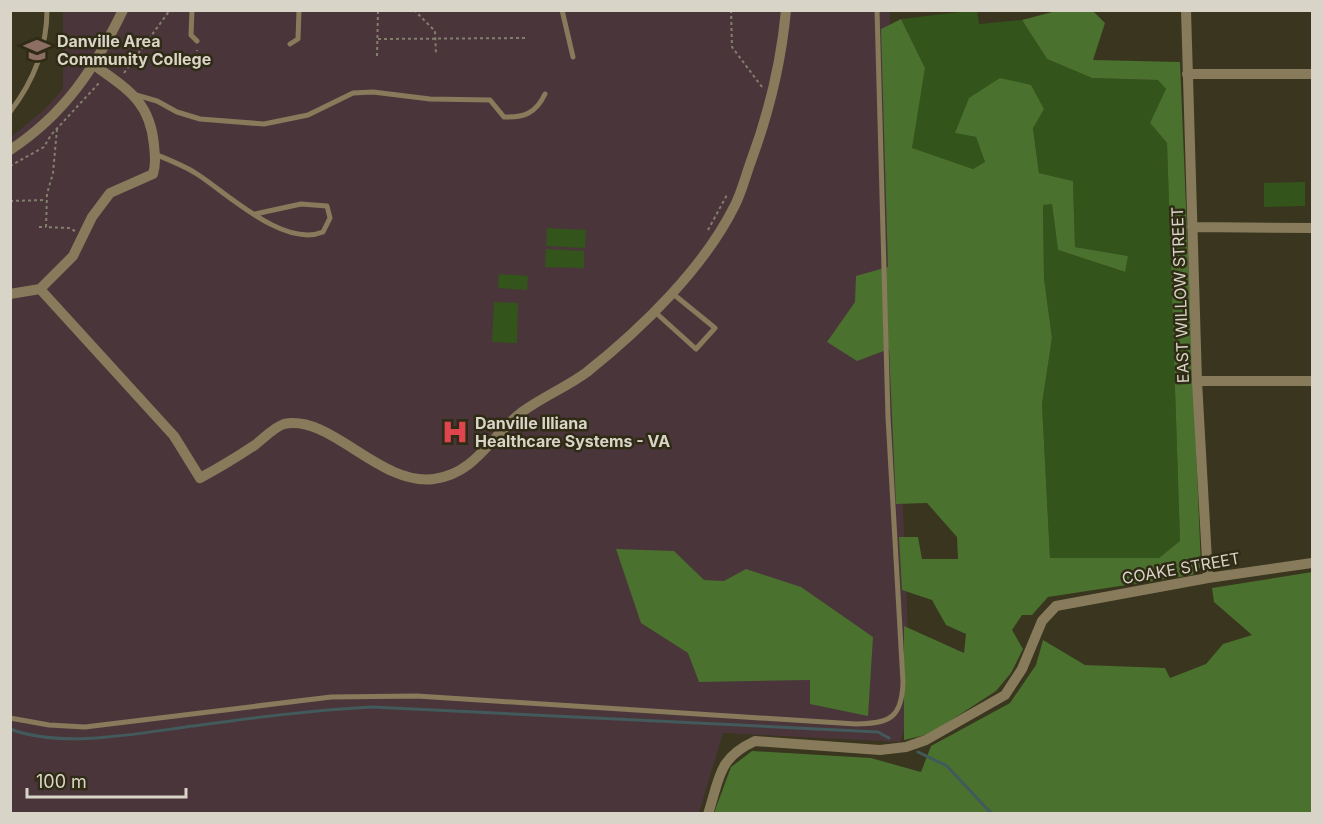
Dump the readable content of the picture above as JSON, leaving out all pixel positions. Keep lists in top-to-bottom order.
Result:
{
  "streets": {
    "street": ["EAST WILLOW STREET", "COAKE STREET"]
  },
  "crossings": [
    ["EAST WILLOW STREET", "COAKE STREET"]
  ],
  "places": {
    "school or university": ["Danville Area Community College"],
    "hospital": ["Danville Illiana Healthcare Systems - VA"]
  },
  "scale_bar": "100 m"
}
